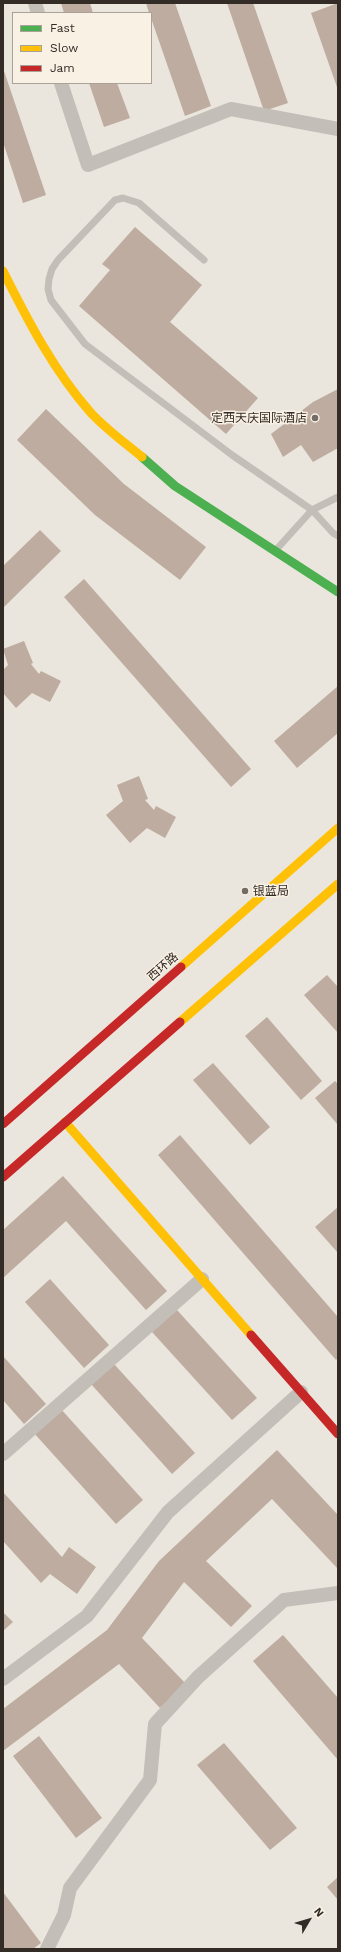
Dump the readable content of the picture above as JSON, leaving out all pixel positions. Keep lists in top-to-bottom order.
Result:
{
  "streets": {
    "main road": ["西环路"]
  },
  "places": ["定西天庆国际酒店", "银蓝局"],
  "legend": ["Fast", "Slow", "Jam"],
  "north": "top right"
}
